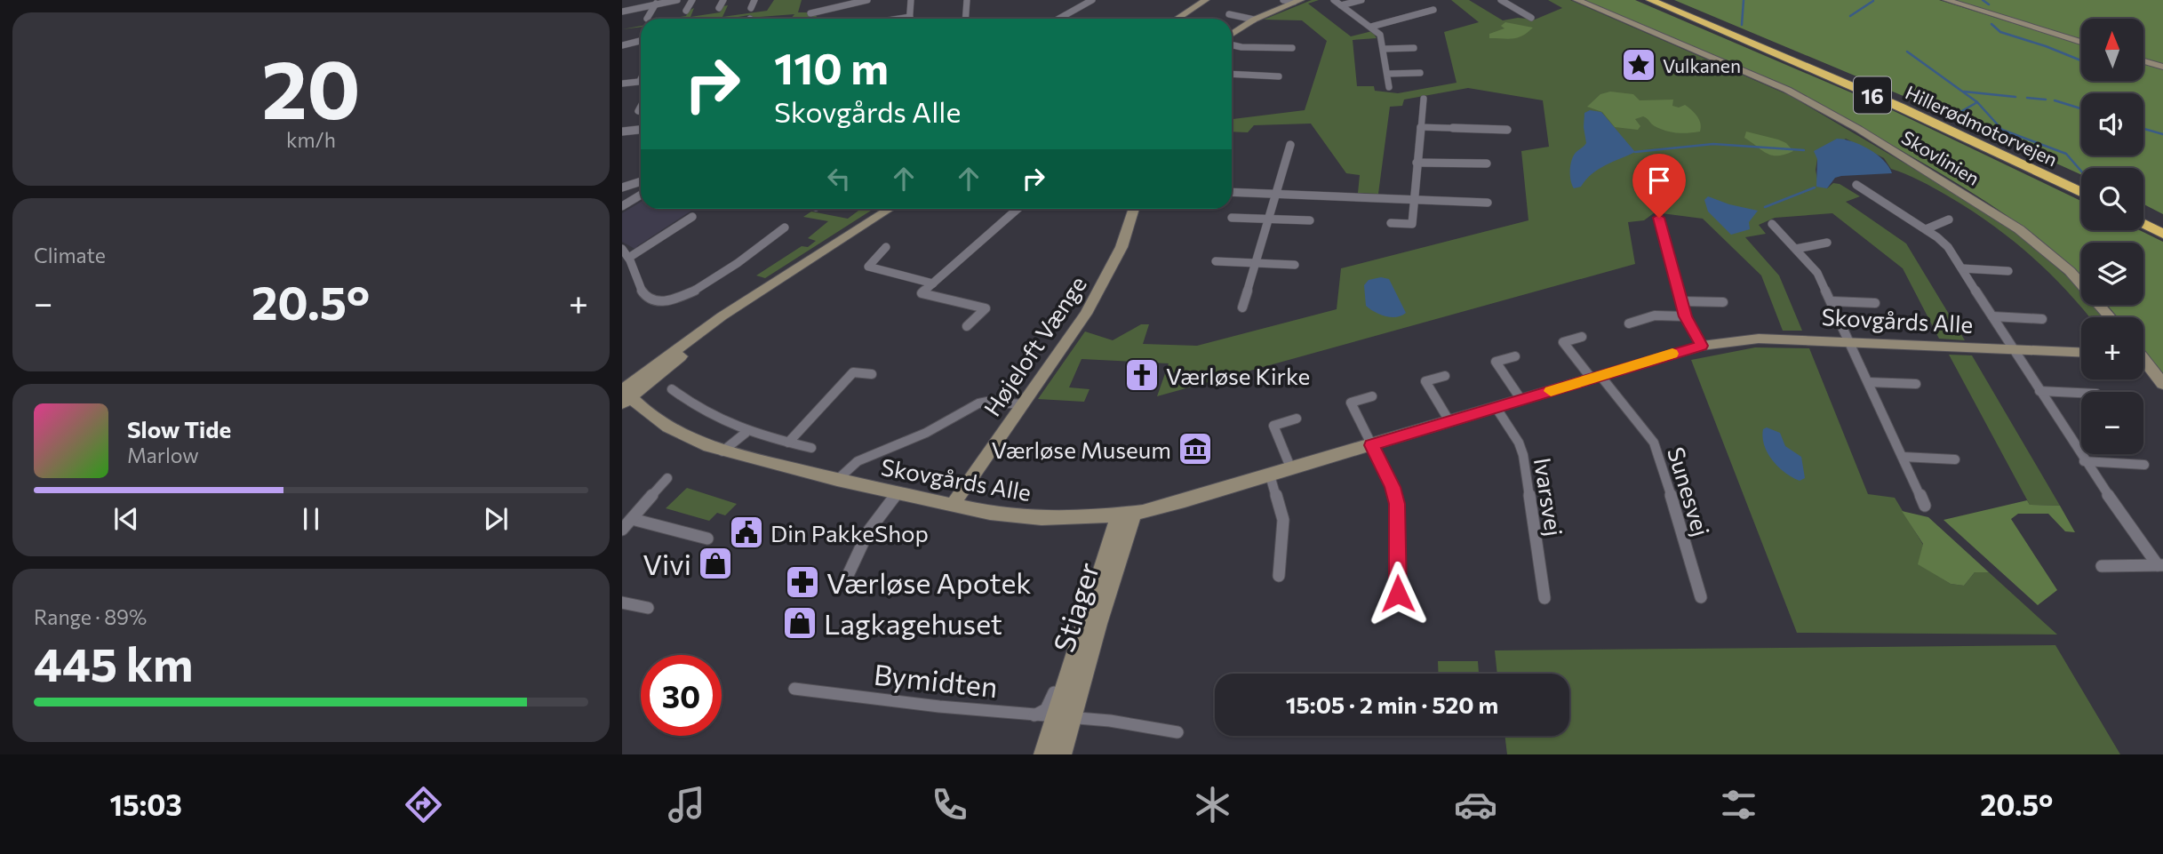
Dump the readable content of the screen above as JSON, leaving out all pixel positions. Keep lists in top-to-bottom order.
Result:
{
  "streets": {
    "highway": ["16", "Hillerødmotorvejen"],
    "street": [
      "Skovlinien",
      "Skovgårds Alle",
      "Højeloft Vænge",
      "Sunesvej",
      "Ivarsvej",
      "Stiager",
      "Bymidten"
    ]
  },
  "crossings": [
    ["Skovgårds Alle", "Højeloft Vænge"],
    ["Skovgårds Alle", "Sunesvej"],
    ["Skovgårds Alle", "Ivarsvej"],
    ["Skovgårds Alle", "Stiager"],
    ["Stiager", "Bymidten"]
  ],
  "places": {
    "place": ["Vulkanen"],
    "church": ["Værløse Kirke"],
    "museum": ["Værløse Museum"],
    "public building": ["Din PakkeShop"],
    "shop": ["Vivi", "Lagkagehuset"],
    "pharmacy": ["Værløse Apotek"]
  },
  "north": "top",
  "page": {
    "tile": [
      ["20", "km/h"],
      "Climate",
      ["Range · 89%", "445 km"]
    ],
    "map_buttons": ["+", "−"],
    "turn": ["110 m", "Skovgårds Alle"],
    "heat": ["−", "20.5°", "+"],
    "song": ["Slow Tide", "Marlow"],
    "limit": "30",
    "trip": "15:05 · 2 min · 520 m",
    "tabs": ["15:03", "20.5°"]
  }
}
